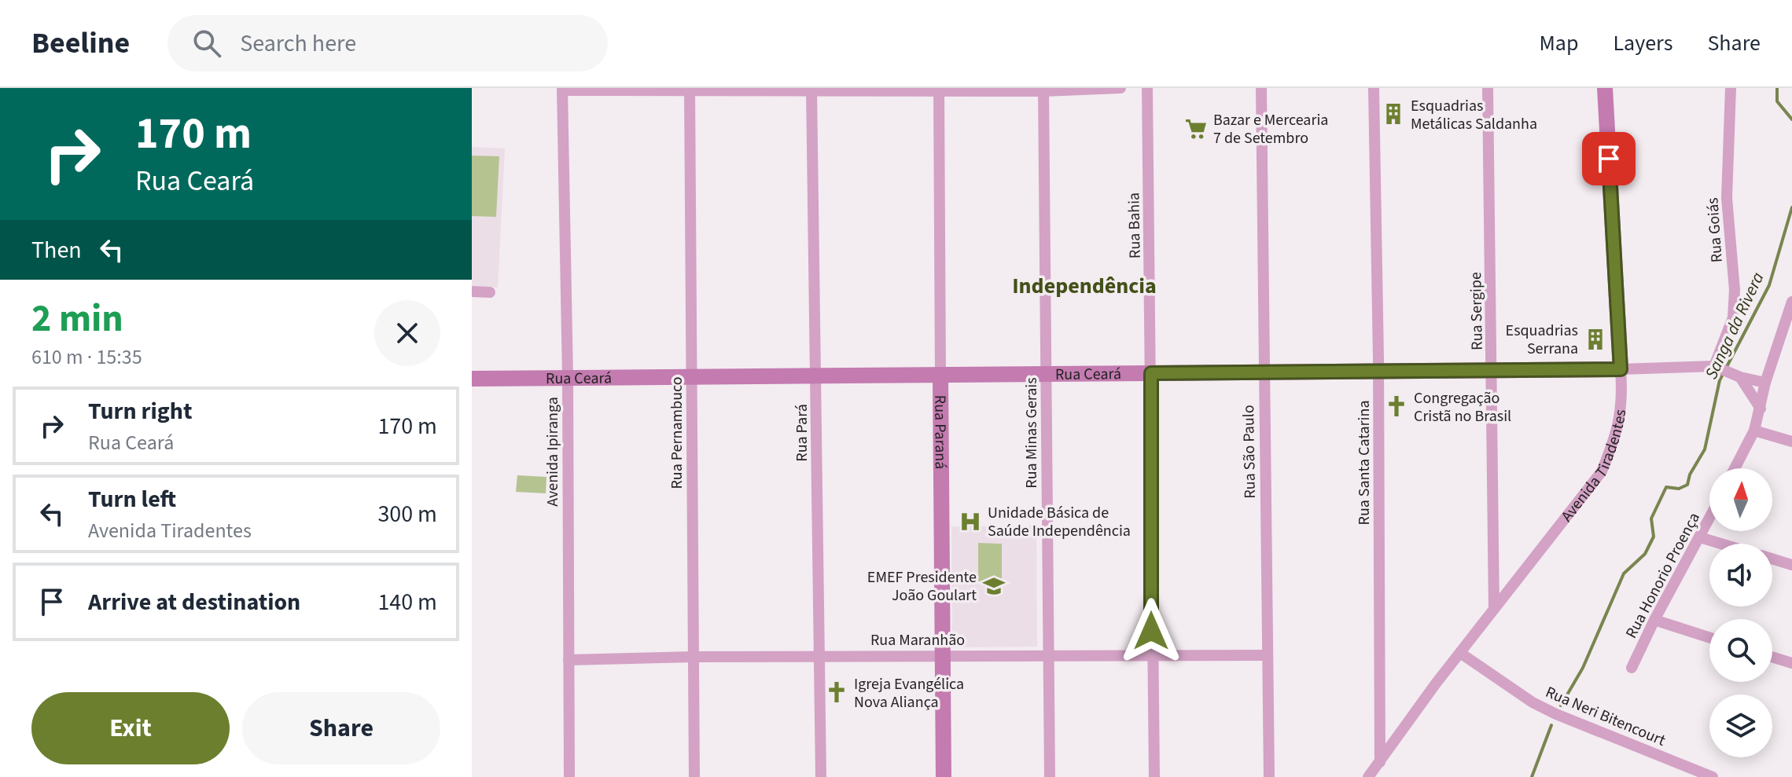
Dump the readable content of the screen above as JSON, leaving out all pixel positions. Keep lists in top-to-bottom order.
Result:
{
  "streets": {
    "street": [
      "Rua Bahia",
      "Rua Goiás",
      "Rua Sergipe",
      "Rua Ceará",
      "Rua Pernambuco",
      "Rua Pará",
      "Rua Paraná",
      "Rua Minas Gerais",
      "Avenida Ipiranga",
      "Rua São Paulo",
      "Rua Santa Catarina",
      "Avenida Tiradentes",
      "Rua Honorio Proença",
      "Rua Maranhão",
      "Rua Neri Bitencourt"
    ]
  },
  "crossings": [
    ["Rua Bahia", "Rua Ceará"],
    ["Rua Bahia", "Rua Maranhão"],
    ["Rua Goiás", "Rua Ceará"],
    ["Rua Sergipe", "Rua Ceará"],
    ["Rua Sergipe", "Avenida Tiradentes"],
    ["Rua Ceará", "Rua Pernambuco"],
    ["Rua Ceará", "Rua Pará"],
    ["Rua Ceará", "Rua Paraná"],
    ["Rua Ceará", "Rua Minas Gerais"],
    ["Rua Ceará", "Avenida Ipiranga"],
    ["Rua Ceará", "Rua São Paulo"],
    ["Rua Ceará", "Rua Santa Catarina"],
    ["Rua Ceará", "Avenida Tiradentes"],
    ["Rua Pernambuco", "Rua Maranhão"],
    ["Rua Pará", "Rua Maranhão"],
    ["Rua Paraná", "Rua Maranhão"],
    ["Rua Minas Gerais", "Rua Maranhão"],
    ["Avenida Ipiranga", "Rua Maranhão"],
    ["Rua São Paulo", "Rua Maranhão"],
    ["Rua Santa Catarina", "Avenida Tiradentes"],
    ["Avenida Tiradentes", "Rua Neri Bitencourt"]
  ],
  "districts": ["Independência"],
  "water": ["Sanga da Rivera"],
  "places": {
    "building": ["Esquadrias Metálicas Saldanha", "Esquadrias Serrana"],
    "supermarket": ["Bazar e Mercearia 7 de Setembro"],
    "church": ["Congregação Cristã no Brasil", "Igreja Evangélica Nova Aliança"],
    "hospital": ["Unidade Básica de Saúde Independência"],
    "school or university": ["EMEF Presidente João Goulart"]
  },
  "north": "top",
  "page": {
    "header": "Beeline",
    "search": "Search here",
    "nav": ["Map", "Layers", "Share"],
    "turn": ["170 m", "Rua Ceará"],
    "then": "Then",
    "heading": ["2 min", "610 m · 15:35"],
    "list": [
      {
        "name": "Turn right",
        "note": "Rua Ceará",
        "value": "170 m"
      },
      {
        "name": "Turn left",
        "note": "Avenida Tiradentes",
        "value": "300 m"
      },
      {
        "name": "Arrive at destination",
        "value": "140 m"
      }
    ],
    "buttons": ["Exit", "Share"]
  }
}
